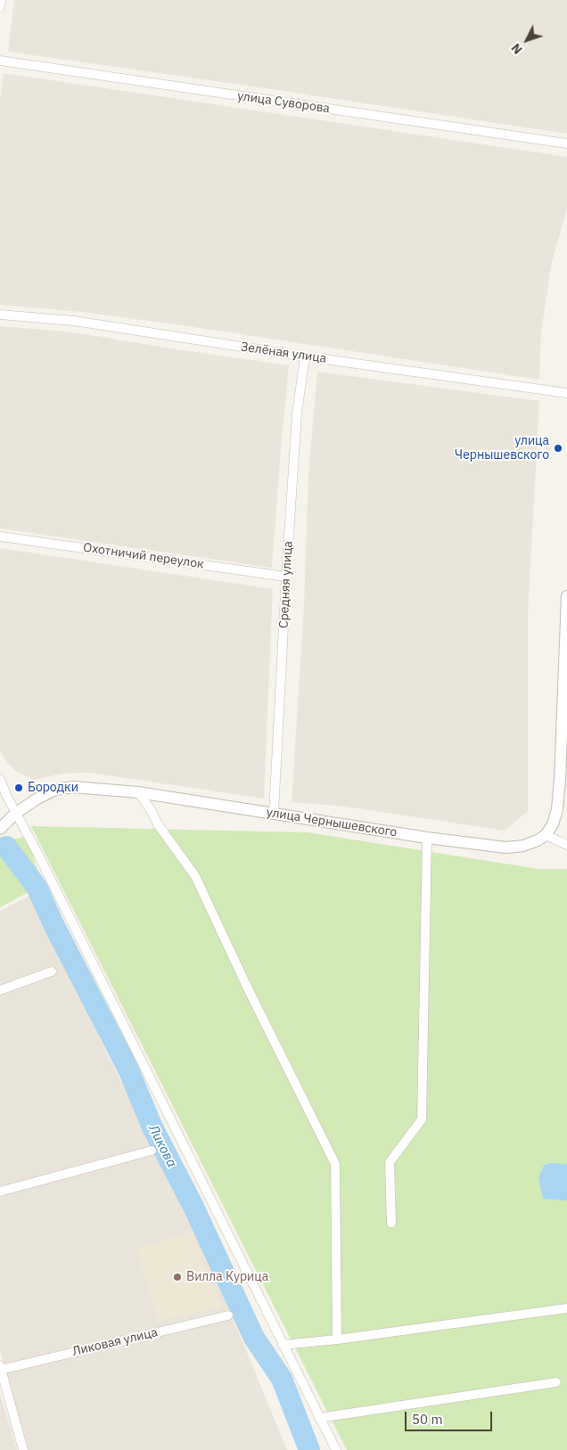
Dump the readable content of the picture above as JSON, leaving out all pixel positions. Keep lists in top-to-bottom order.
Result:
{
  "streets": {
    "street": [
      "улица Суворова",
      "Зелёная улица",
      "Охотничий переулок",
      "Средняя улица",
      "улица Чернышевского",
      "Ликовая улица"
    ]
  },
  "crossings": [
    ["Зелёная улица", "Средняя улица"],
    ["Охотничий переулок", "Средняя улица"],
    ["Средняя улица", "улица Чернышевского"]
  ],
  "water": ["Ликова"],
  "places": ["улица Чернышевского", "Бородки", "Вилла Курица"],
  "scale_bar": "50 m",
  "north": "bottom left"
}
